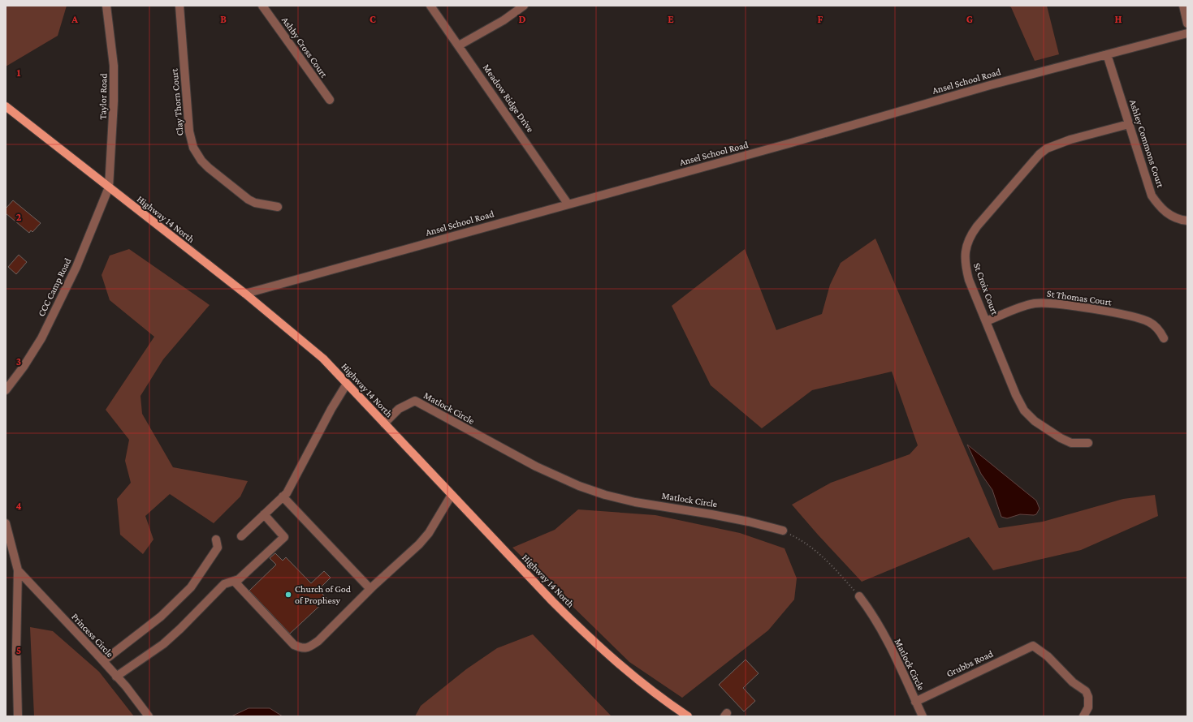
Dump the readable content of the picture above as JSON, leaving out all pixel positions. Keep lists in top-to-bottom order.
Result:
{
  "streets": {
    "main road": ["Highway 14 North"],
    "street": [
      "Ashby Cross Court",
      "Ansel School Road",
      "Taylor Road",
      "Meadow Ridge Drive",
      "Clay Thorn Court",
      "Ashley Commons Court",
      "CCC Camp Road",
      "St Croix Court",
      "St Thomas Court",
      "Matlock Circle",
      "Princess Circle",
      "Grubbs Road"
    ]
  },
  "crossings": [
    ["Ansel School Road", "Meadow Ridge Drive"],
    ["Ansel School Road", "Ashley Commons Court"],
    ["Ansel School Road", "Highway 14 North"],
    ["Taylor Road", "Highway 14 North"],
    ["Taylor Road", "CCC Camp Road"],
    ["Ashley Commons Court", "St Croix Court"],
    ["Highway 14 North", "CCC Camp Road"],
    ["Highway 14 North", "Matlock Circle"],
    ["St Croix Court", "St Thomas Court"],
    ["Matlock Circle", "Grubbs Road"]
  ],
  "places": ["Church of God of Prophesy"],
  "grid": {
    "columns": [
      "A",
      "B",
      "C",
      "D",
      "E",
      "F",
      "G",
      "H"
    ],
    "rows": [
      "1",
      "2",
      "3",
      "4",
      "5"
    ]
  }
}
